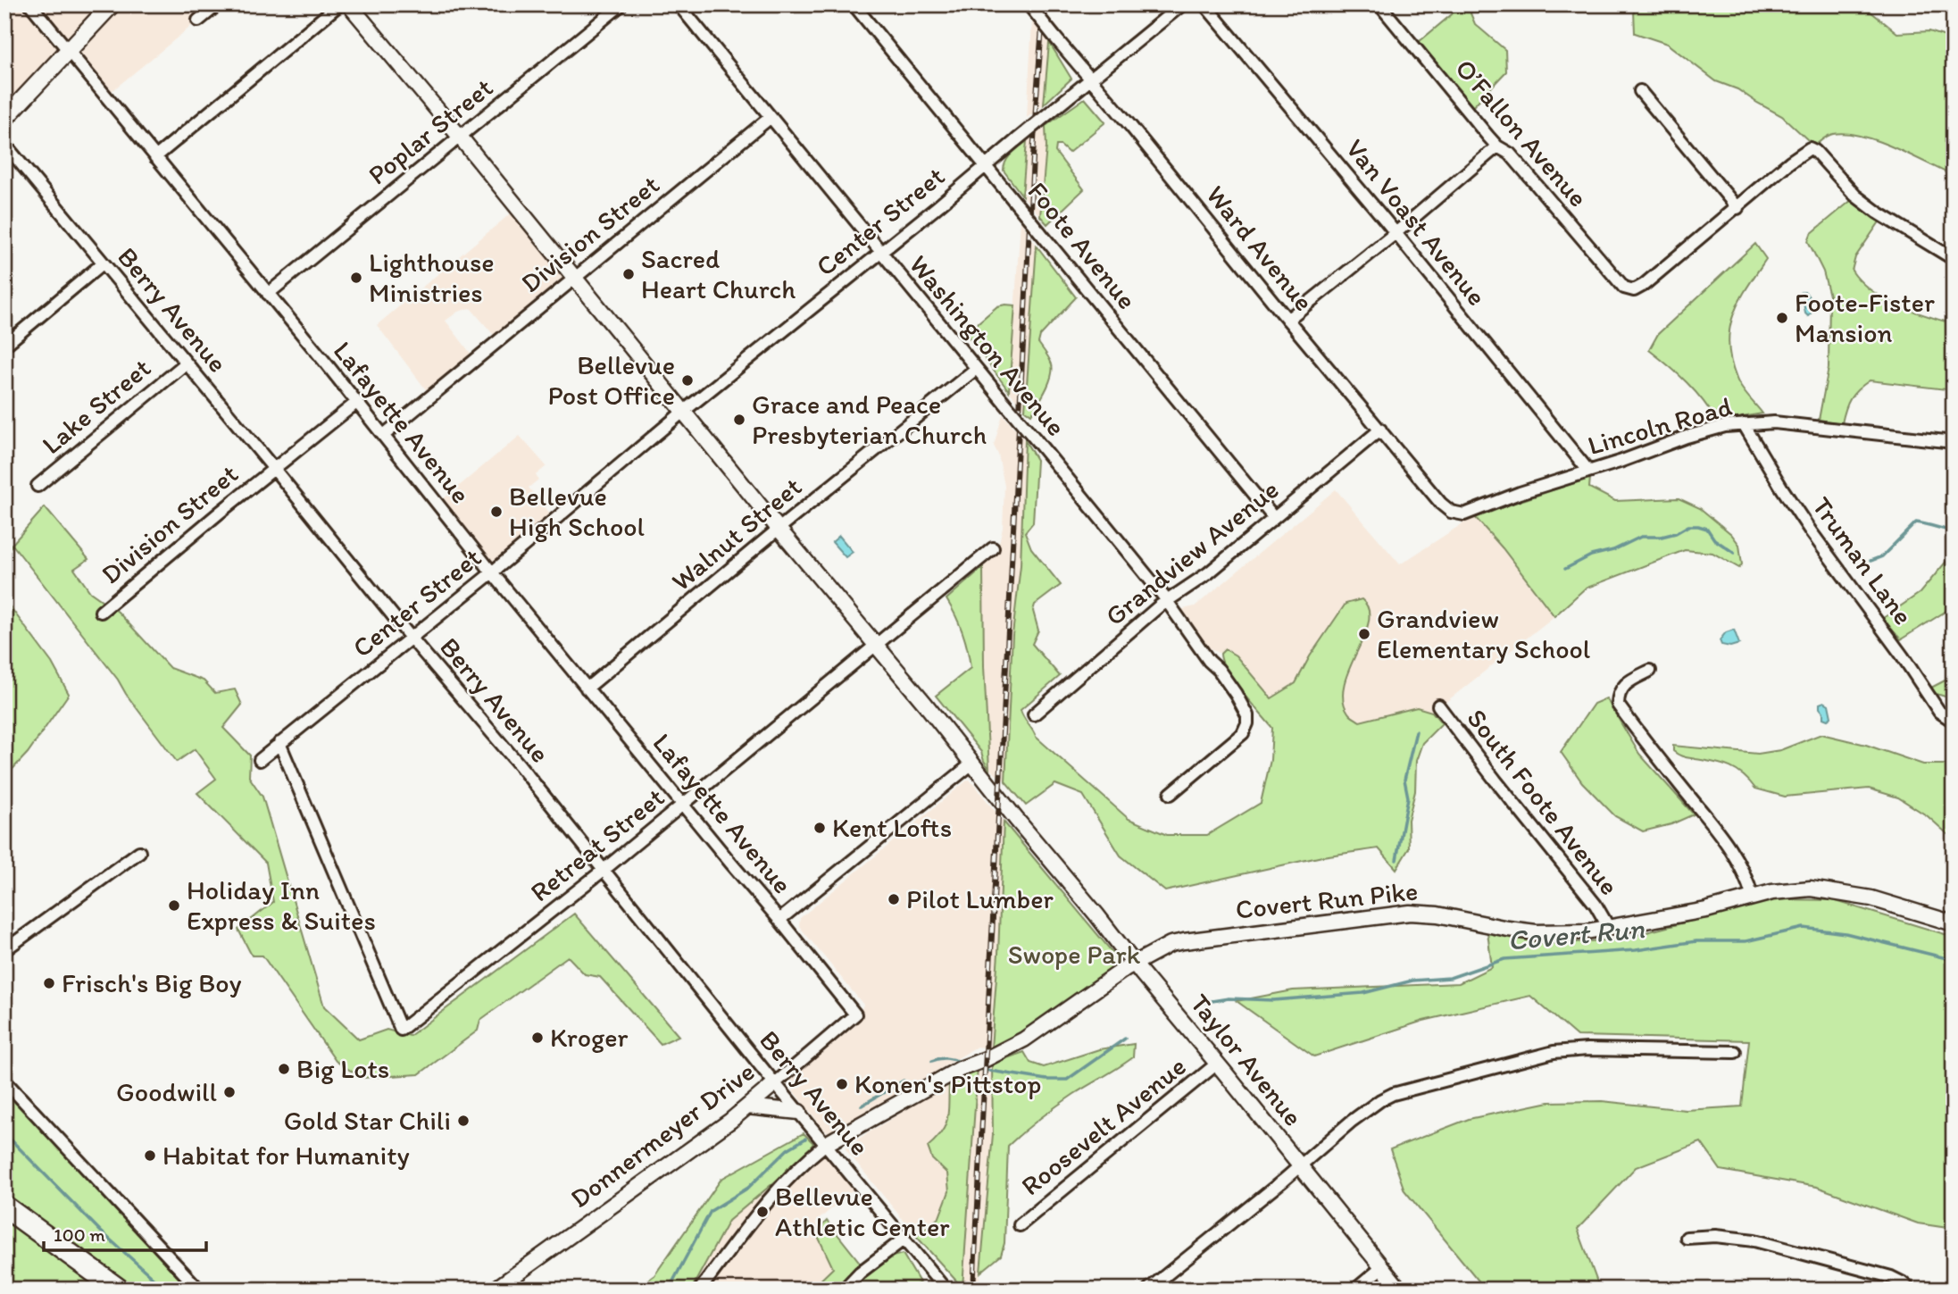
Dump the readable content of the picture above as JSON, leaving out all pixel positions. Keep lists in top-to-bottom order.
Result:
{
  "streets": {
    "street": [
      "Poplar Street",
      "O’Fallon Avenue",
      "Center Street",
      "Van Voast Avenue",
      "Division Street",
      "Foote Avenue",
      "Ward Avenue",
      "Berry Avenue",
      "Washington Avenue",
      "Lake Street",
      "Lafayette Avenue",
      "Lincoln Road",
      "Walnut Street",
      "Grandview Avenue",
      "Truman Lane",
      "South Foote Avenue",
      "Retreat Street",
      "Covert Run Pike",
      "Taylor Avenue",
      "Roosevelt Avenue",
      "Donnermeyer Drive"
    ]
  },
  "crossings": [
    ["Poplar Street", "Lafayette Avenue"],
    ["Poplar Street", "Taylor Avenue"],
    ["Center Street", "Foote Avenue"],
    ["Center Street", "Ward Avenue"],
    ["Center Street", "Berry Avenue"],
    ["Center Street", "Washington Avenue"],
    ["Center Street", "Lafayette Avenue"],
    ["Center Street", "Retreat Street"],
    ["Center Street", "Taylor Avenue"],
    ["Van Voast Avenue", "Lincoln Road"],
    ["Division Street", "Berry Avenue"],
    ["Division Street", "Washington Avenue"],
    ["Division Street", "Lafayette Avenue"],
    ["Division Street", "Taylor Avenue"],
    ["Foote Avenue", "Grandview Avenue"],
    ["Ward Avenue", "Lincoln Road"],
    ["Ward Avenue", "Grandview Avenue"],
    ["Berry Avenue", "Lake Street"],
    ["Berry Avenue", "Retreat Street"],
    ["Berry Avenue", "Covert Run Pike"],
    ["Berry Avenue", "Donnermeyer Drive"],
    ["Washington Avenue", "Walnut Street"],
    ["Washington Avenue", "Grandview Avenue"],
    ["Lafayette Avenue", "Walnut Street"],
    ["Lafayette Avenue", "Retreat Street"],
    ["Lafayette Avenue", "Donnermeyer Drive"],
    ["Lincoln Road", "Truman Lane"],
    ["Walnut Street", "Taylor Avenue"],
    ["South Foote Avenue", "Covert Run Pike"],
    ["Retreat Street", "Taylor Avenue"],
    ["Covert Run Pike", "Taylor Avenue"],
    ["Taylor Avenue", "Roosevelt Avenue"]
  ],
  "water": ["Covert Run"],
  "parks": ["Swope Park"],
  "places": [
    "Sacred Heart Church",
    "Lighthouse Ministries",
    "Foote-Fister Mansion",
    "Bellevue Post Office",
    "Grace and Peace Presbyterian Church",
    "Bellevue High School",
    "Grandview Elementary School",
    "Kent Lofts",
    "Pilot Lumber",
    "Holiday Inn Express & Suites",
    "Frisch's Big Boy",
    "Kroger",
    "Big Lots",
    "Konen's Pittstop",
    "Goodwill",
    "Gold Star Chili",
    "Habitat for Humanity",
    "Bellevue Athletic Center"
  ],
  "scale_bar": "100 m"
}
